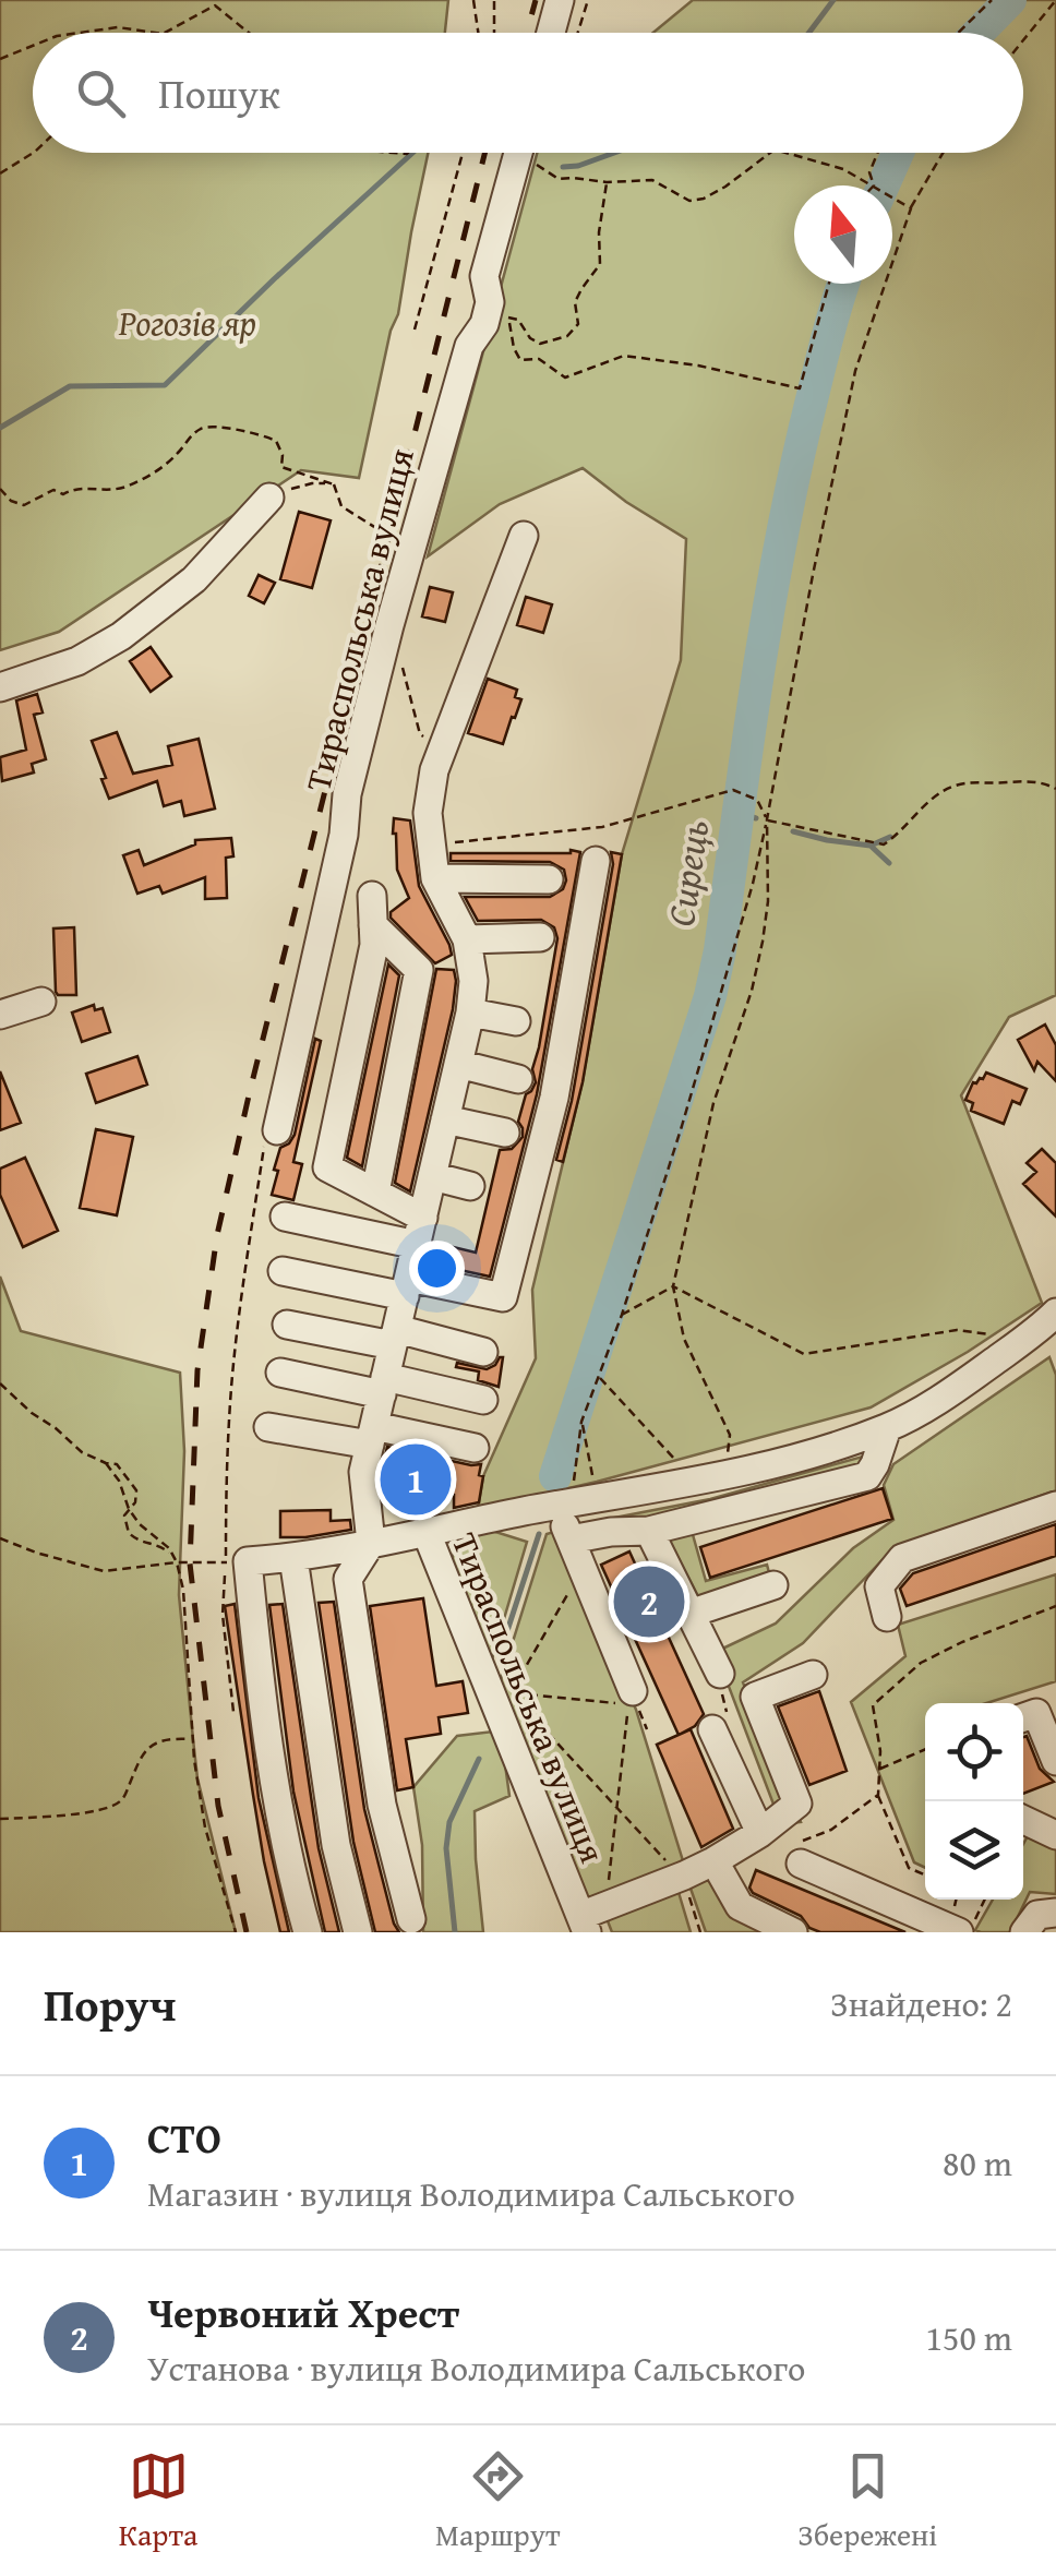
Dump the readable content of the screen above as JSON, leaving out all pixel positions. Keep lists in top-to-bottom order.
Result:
{
  "streets": {
    "street": ["Тираспольська вулиця"]
  },
  "water": ["Сирець"],
  "parks": ["Рогозів яр"],
  "north": "top",
  "page": {
    "search": "Пошук",
    "pins": ["1", "2"],
    "heading": ["Поруч", "Знайдено: 2"],
    "list": [
      {
        "mark": "1",
        "name": "СТО",
        "note": "Магазин · вулиця Володимира Сальського",
        "value": "80 m"
      },
      {
        "mark": "2",
        "name": "Червоний Хрест",
        "note": "Установа · вулиця Володимира Сальського",
        "value": "150 m"
      }
    ],
    "nav": ["Карта", "Маршрут", "Збережені"]
  }
}
